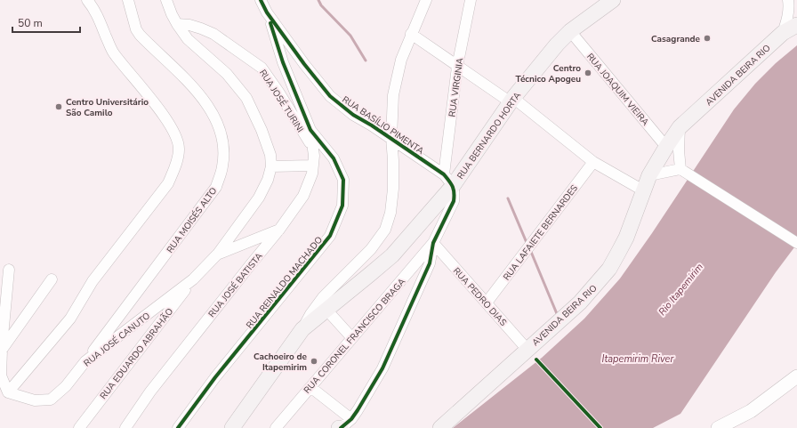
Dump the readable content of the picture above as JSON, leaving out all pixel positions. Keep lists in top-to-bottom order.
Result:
{
  "streets": {
    "main road": ["AVENIDA BEIRA RIO", "RUA BERNARDO HORTA"],
    "street": [
      "RUA VIRGINIA",
      "RUA JOAQUIM VIEIRA",
      "RUA JOSÉ TURINI",
      "RUA BASÍLIO PIMENTA",
      "RUA MOISÉS ALTO",
      "RUA LAFAIETE BERNARDES",
      "RUA REINALDO MACHADO",
      "RUA JOSÉ BATISTA",
      "RUA PEDRO DIAS",
      "RUA CORONEL FRANCISCO BRAGA",
      "RUA JOSÉ CANUTO",
      "RUA EDUARDO ABRAHÃO"
    ]
  },
  "crossings": [
    ["AVENIDA BEIRA RIO", "RUA JOAQUIM VIEIRA"],
    ["AVENIDA BEIRA RIO", "RUA PEDRO DIAS"],
    ["RUA VIRGINIA", "RUA BASÍLIO PIMENTA"],
    ["RUA VIRGINIA", "RUA BERNARDO HORTA"],
    ["RUA VIRGINIA", "RUA PEDRO DIAS"],
    ["RUA VIRGINIA", "RUA CORONEL FRANCISCO BRAGA"],
    ["RUA JOAQUIM VIEIRA", "RUA BERNARDO HORTA"],
    ["RUA JOSÉ TURINI", "RUA JOSÉ BATISTA"],
    ["RUA BASÍLIO PIMENTA", "RUA BERNARDO HORTA"],
    ["RUA BASÍLIO PIMENTA", "RUA REINALDO MACHADO"],
    ["RUA MOISÉS ALTO", "RUA JOSÉ CANUTO"],
    ["RUA LAFAIETE BERNARDES", "RUA PEDRO DIAS"],
    ["RUA REINALDO MACHADO", "RUA JOSÉ BATISTA"],
    ["RUA JOSÉ BATISTA", "RUA JOSÉ CANUTO"],
    ["RUA PEDRO DIAS", "RUA CORONEL FRANCISCO BRAGA"],
    ["RUA JOSÉ CANUTO", "RUA EDUARDO ABRAHÃO"]
  ],
  "water": ["Rio Itapemirim", "Itapemirim River"],
  "places": [
    "Casagrande",
    "Centro Técnico Apogeu",
    "Centro Universitário São Camilo",
    "Cachoeiro de Itapemirim"
  ],
  "scale_bar": "50 m"
}
